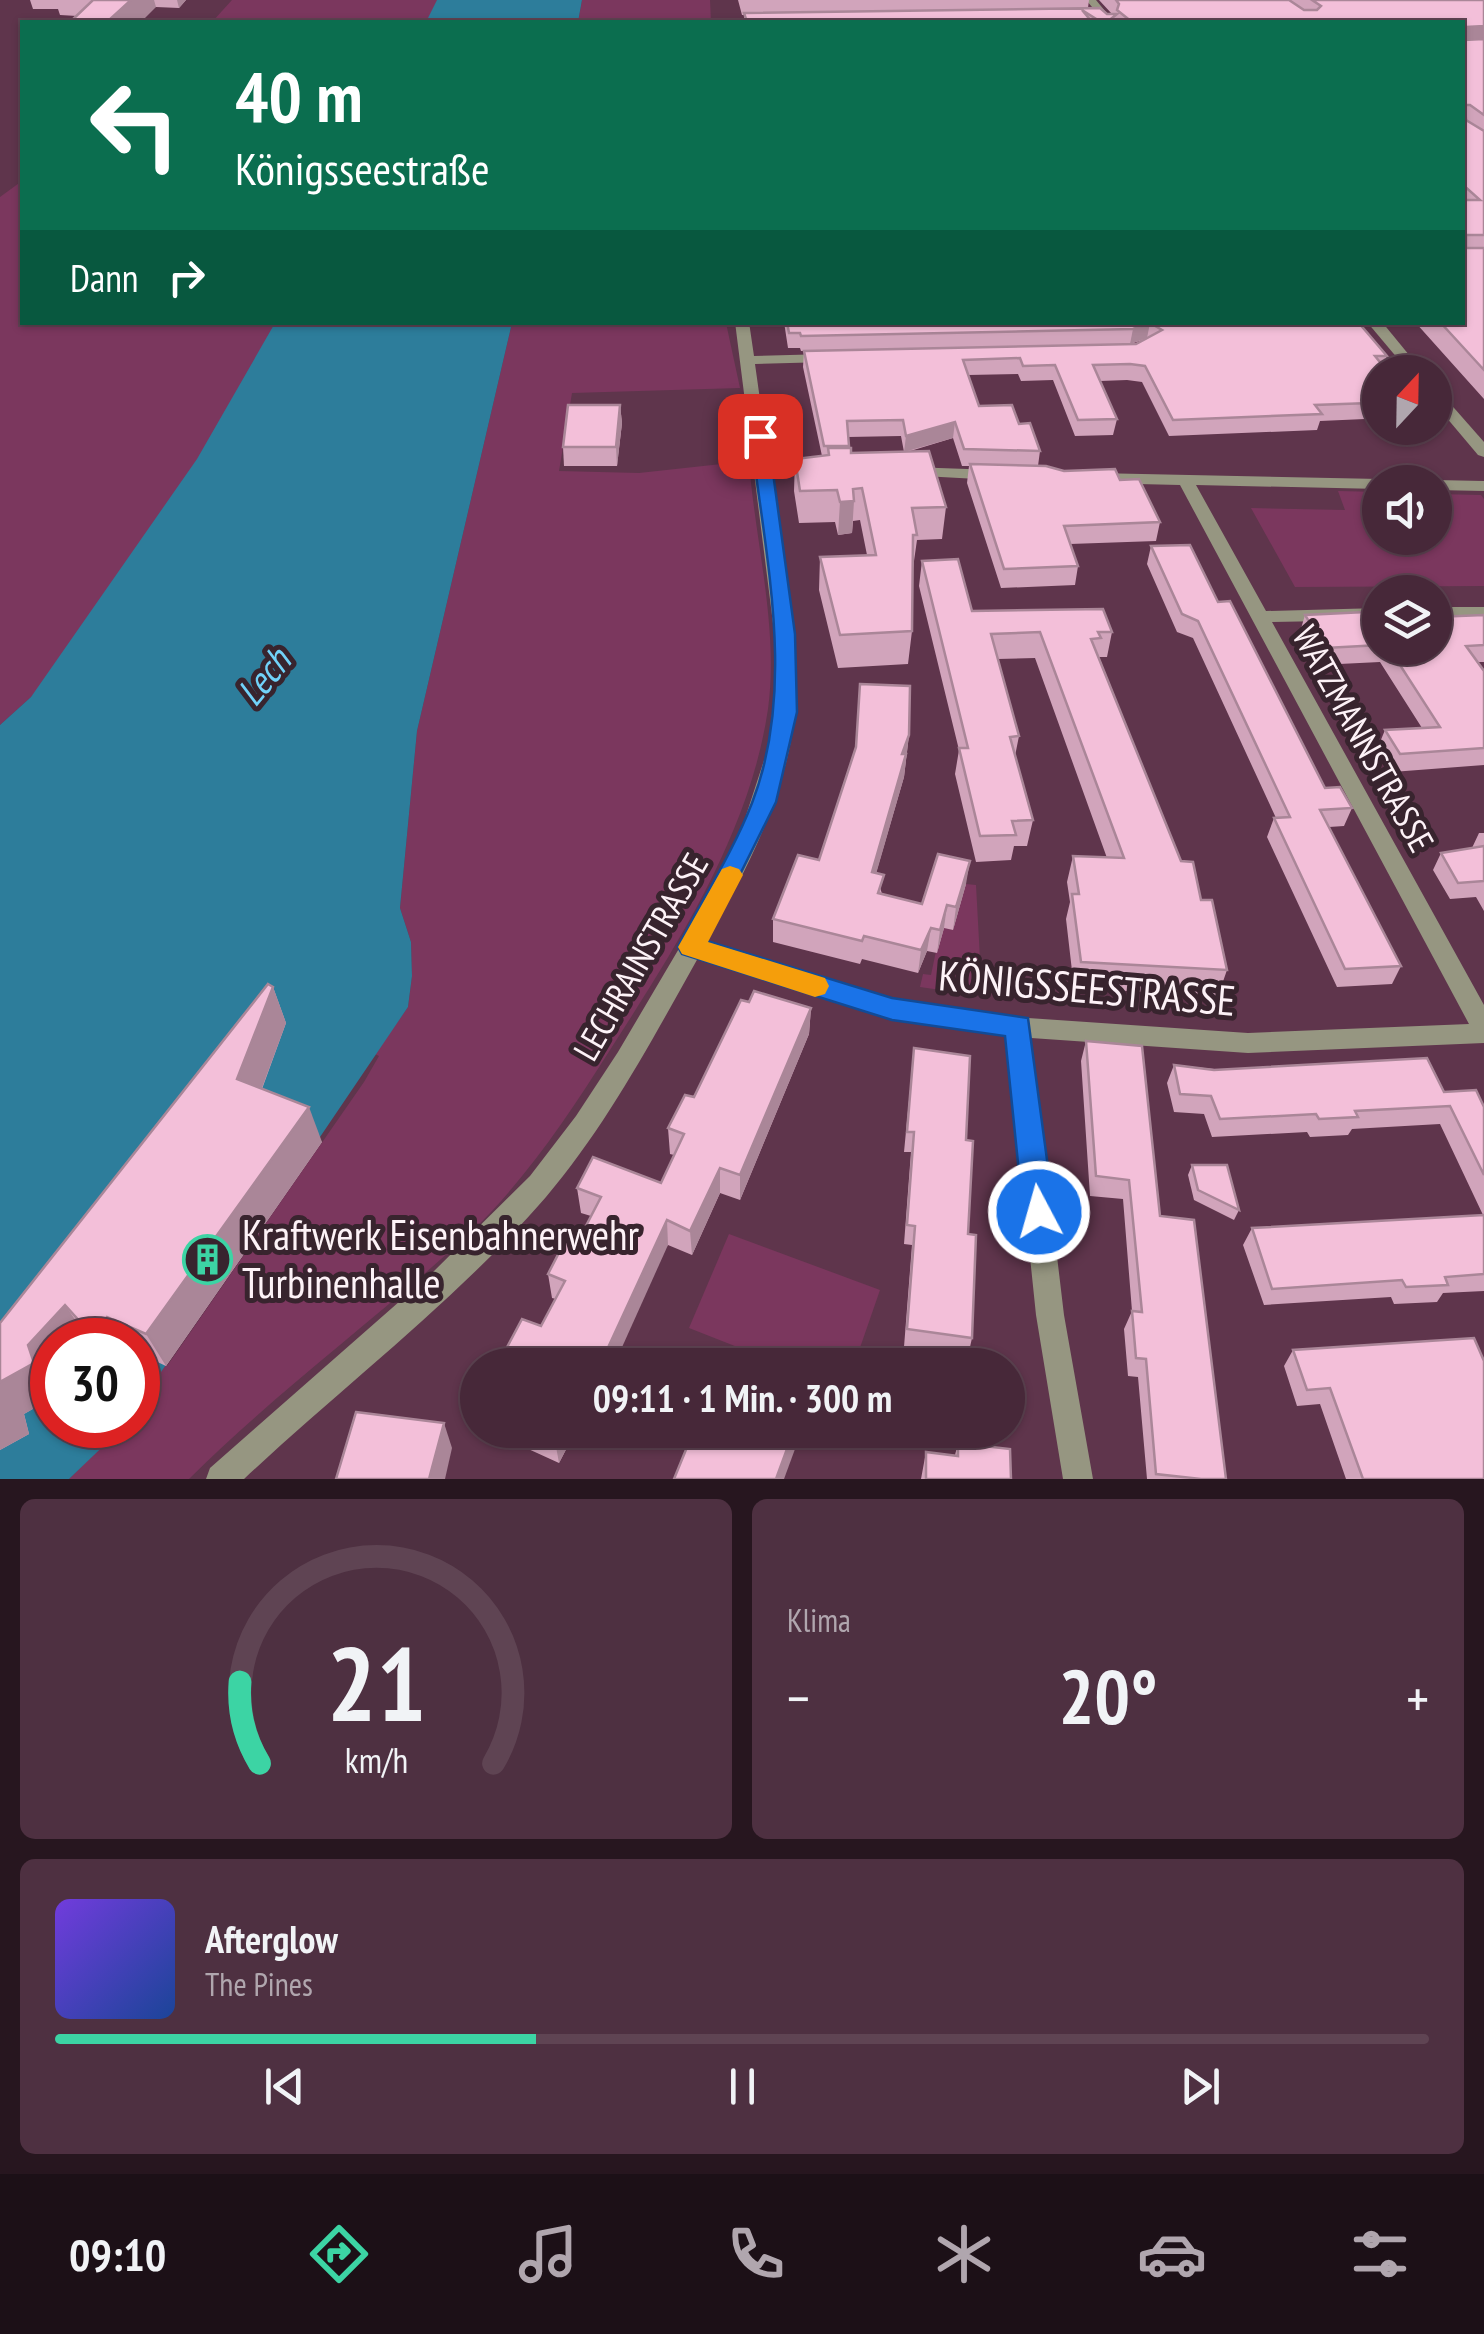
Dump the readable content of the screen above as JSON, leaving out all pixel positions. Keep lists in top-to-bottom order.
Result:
{
  "streets": {
    "street": ["WATZMANNSTRASSE", "LECHRAINSTRASSE", "KÖNIGSSEESTRASSE"]
  },
  "crossings": [
    ["WATZMANNSTRASSE", "KÖNIGSSEESTRASSE"],
    ["LECHRAINSTRASSE", "KÖNIGSSEESTRASSE"]
  ],
  "water": ["Lech"],
  "places": {
    "building": ["Kraftwerk Eisenbahnerwehr Turbinenhalle"]
  },
  "north": "top",
  "page": {
    "turn": ["40 m", "Königsseestraße"],
    "then": "Dann",
    "limit": "30",
    "trip": "09:11 · 1 Min. · 300 m",
    "tile": "Klima",
    "heat": ["−", "20°", "+"],
    "song": ["Afterglow", "The Pines"],
    "tabs": "09:10",
    "gauge": ["21", "km/h"]
  }
}
